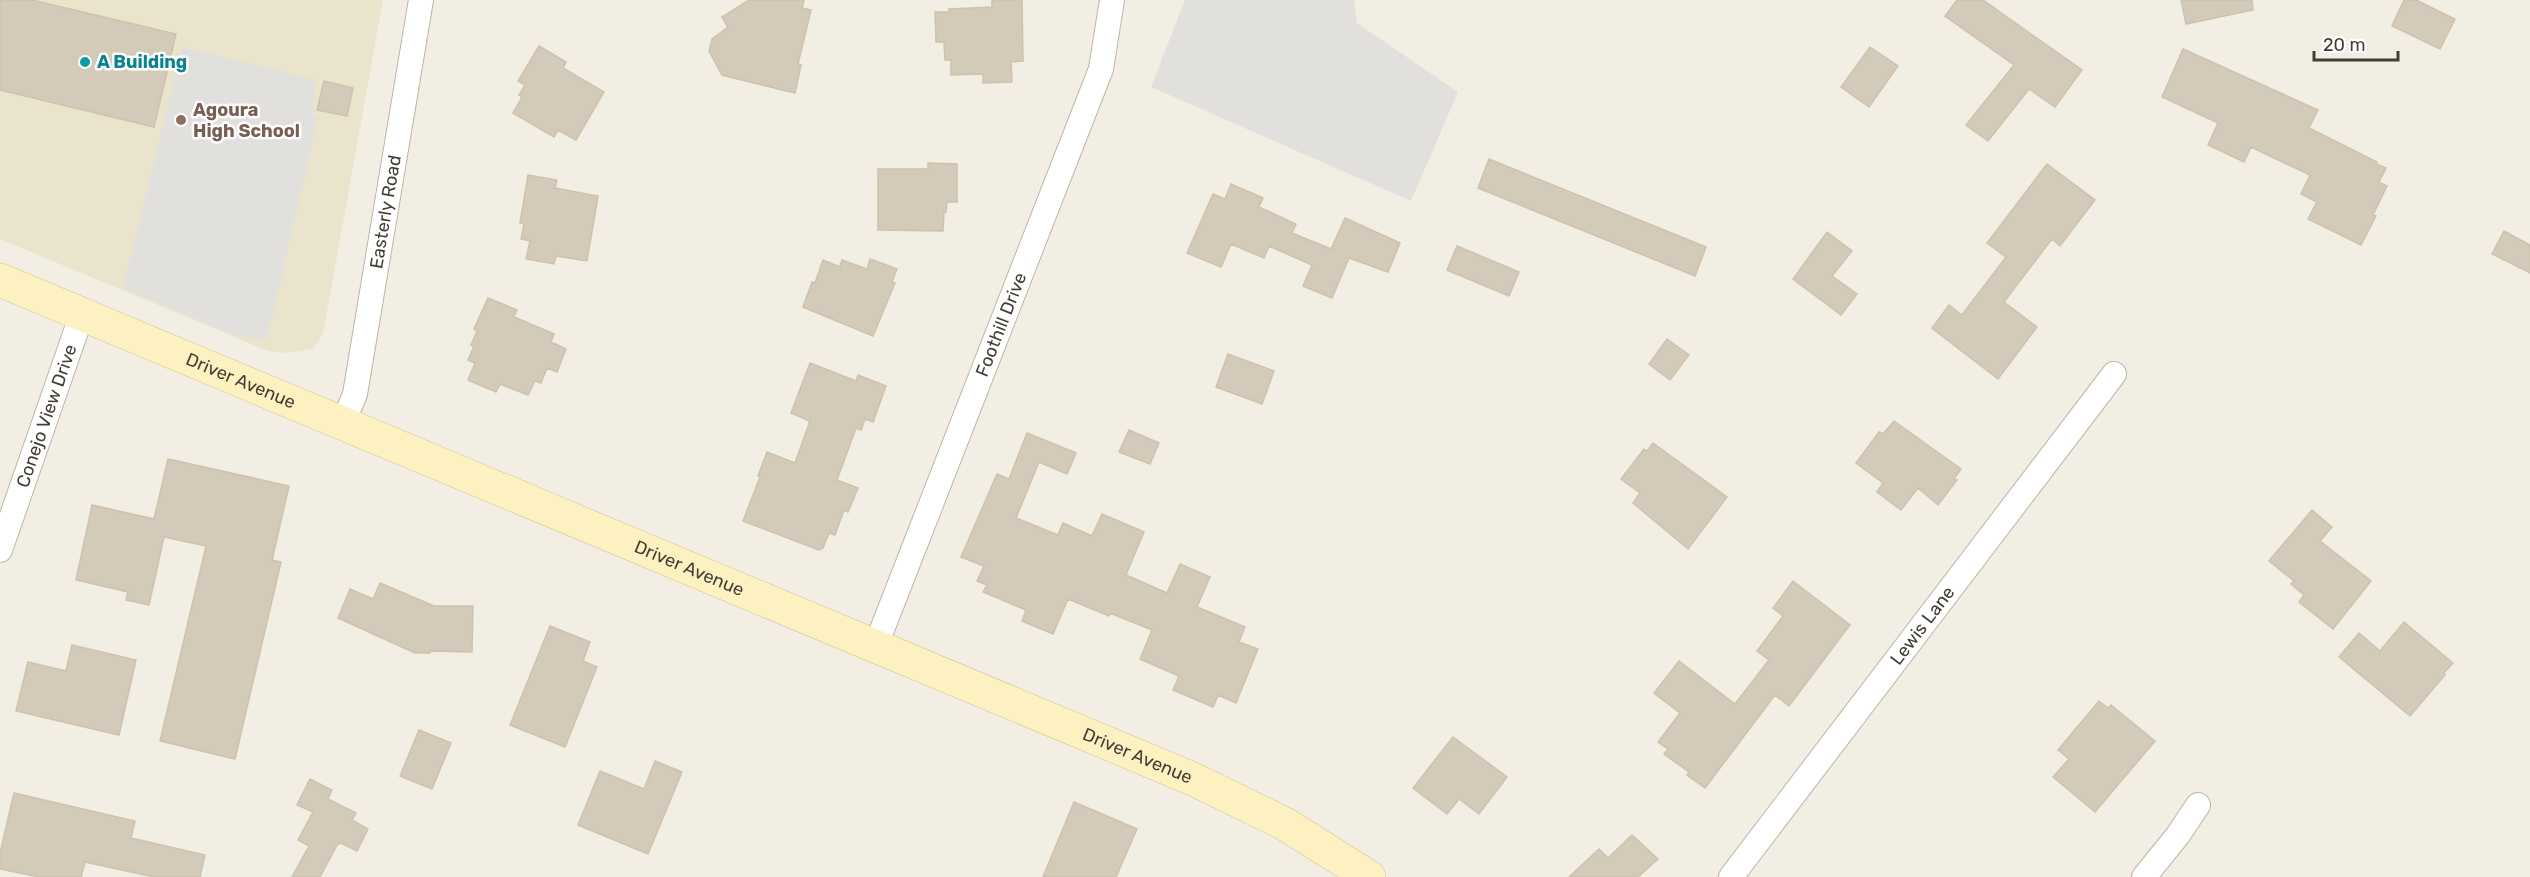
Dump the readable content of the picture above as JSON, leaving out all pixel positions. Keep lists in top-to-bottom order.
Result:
{
  "streets": {
    "street": [
      "Easterly Road",
      "Foothill Drive",
      "Driver Avenue",
      "Conejo View Drive",
      "Lewis Lane"
    ]
  },
  "crossings": [
    ["Easterly Road", "Driver Avenue"],
    ["Foothill Drive", "Driver Avenue"],
    ["Driver Avenue", "Conejo View Drive"]
  ],
  "places": ["A Building", "Agoura High School"],
  "scale_bar": "20 m"
}
